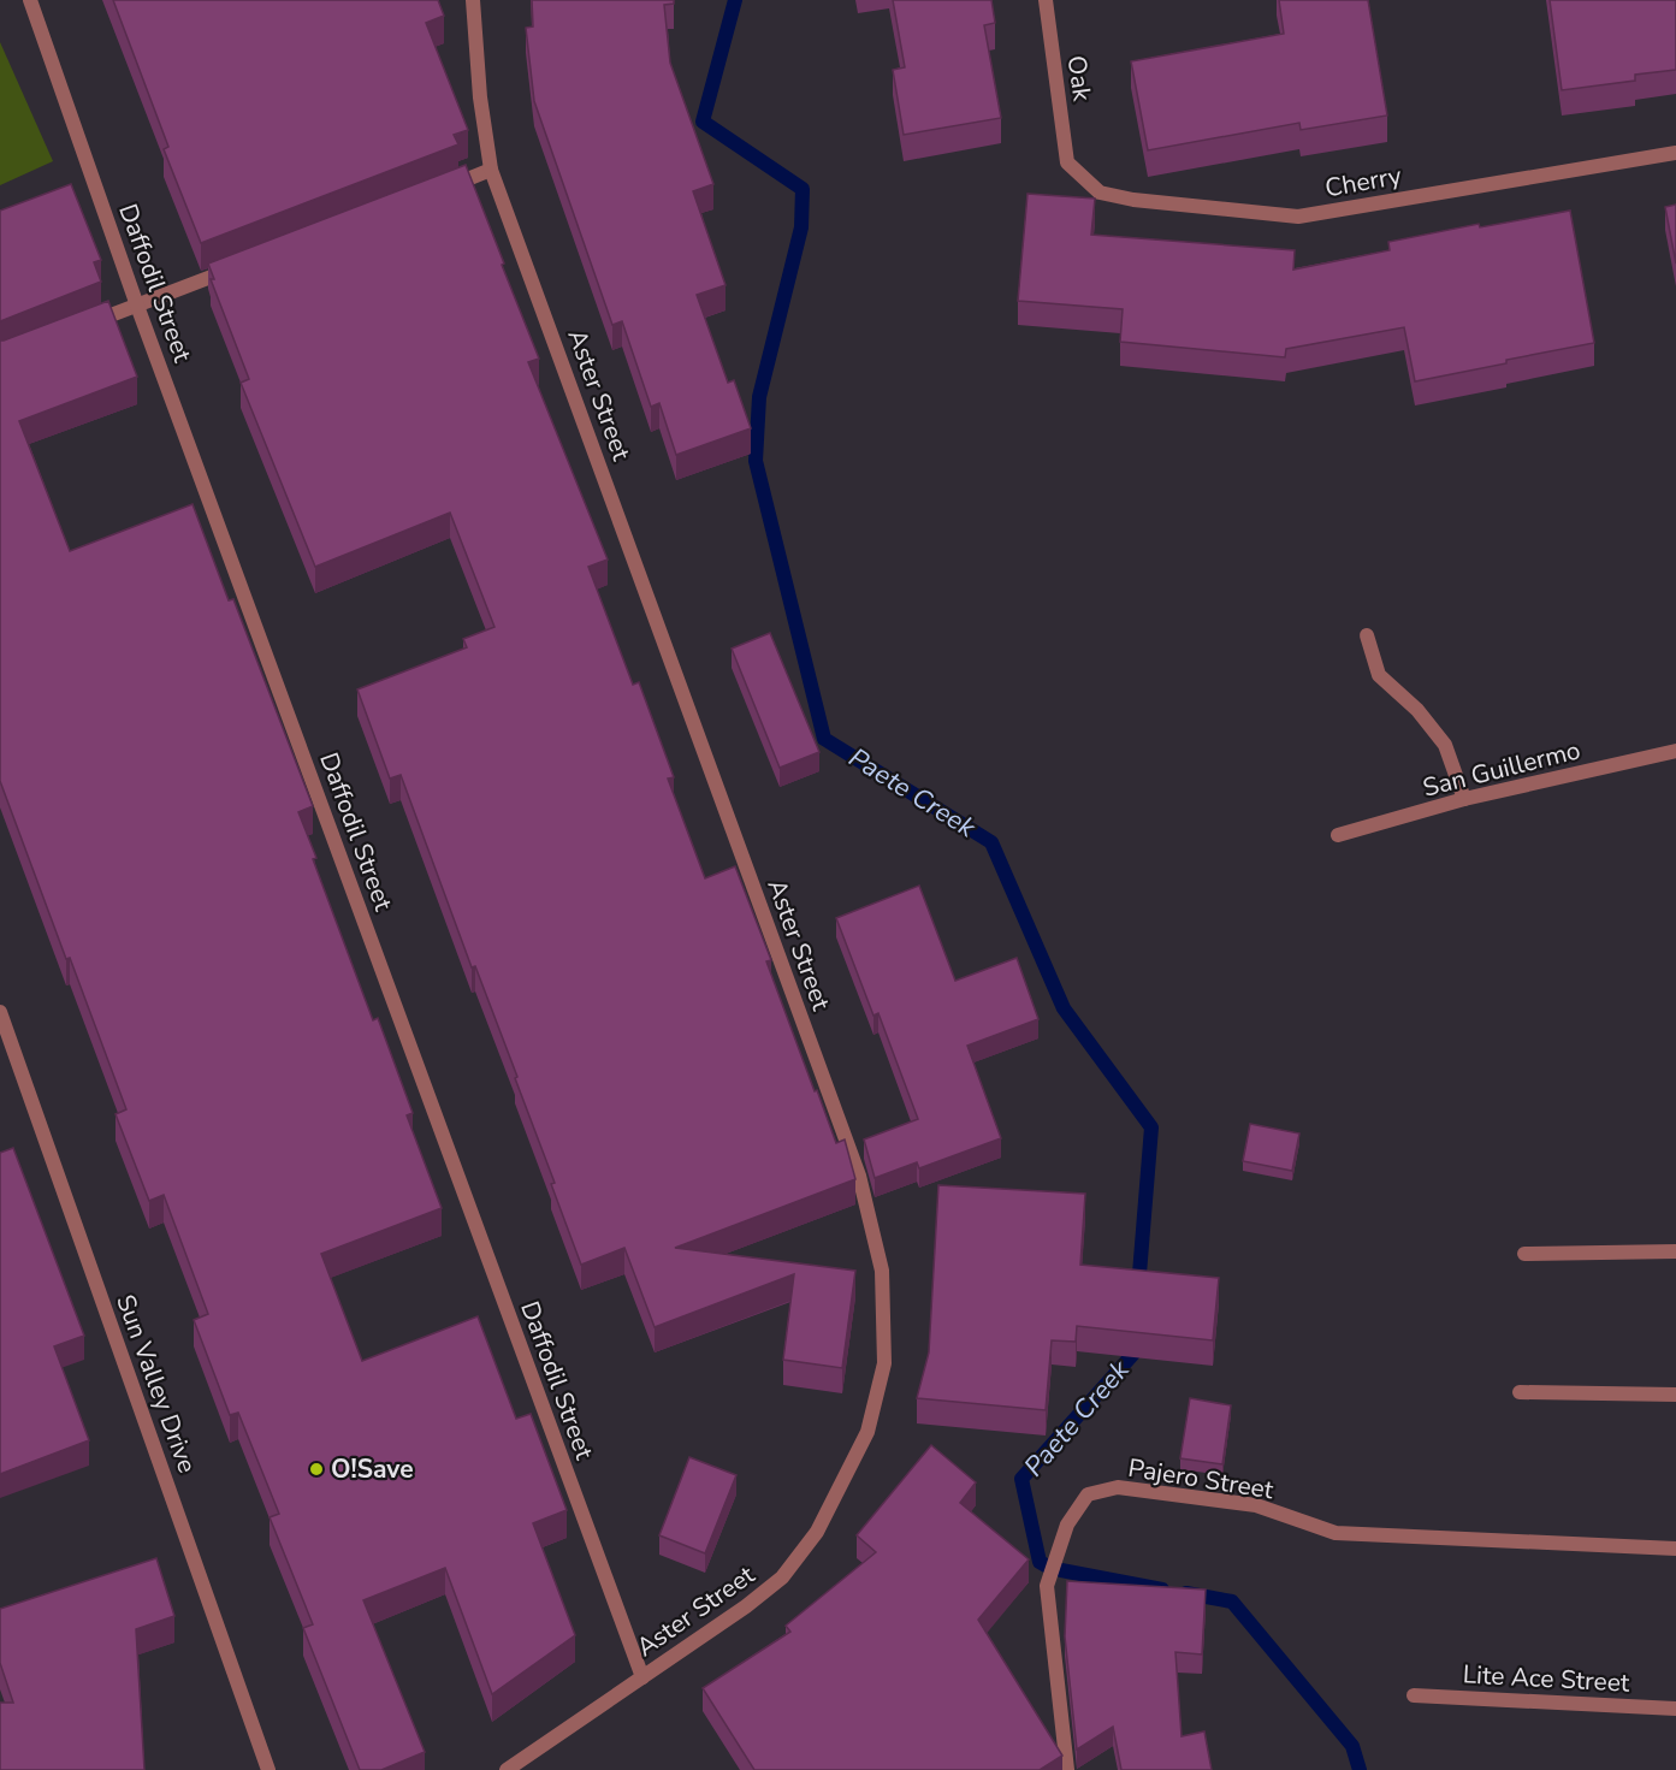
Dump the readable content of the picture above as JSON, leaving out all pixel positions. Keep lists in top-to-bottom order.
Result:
{
  "streets": {
    "street": [
      "Oak",
      "Cherry",
      "Daffodil Street",
      "Aster Street",
      "San Guillermo",
      "Sun Valley Drive",
      "Pajero Street",
      "Lite Ace Street"
    ]
  },
  "crossings": [
    ["Oak", "Cherry"],
    ["Daffodil Street", "Aster Street"]
  ],
  "water": ["Paete Creek"],
  "places": ["O!Save"]
}
